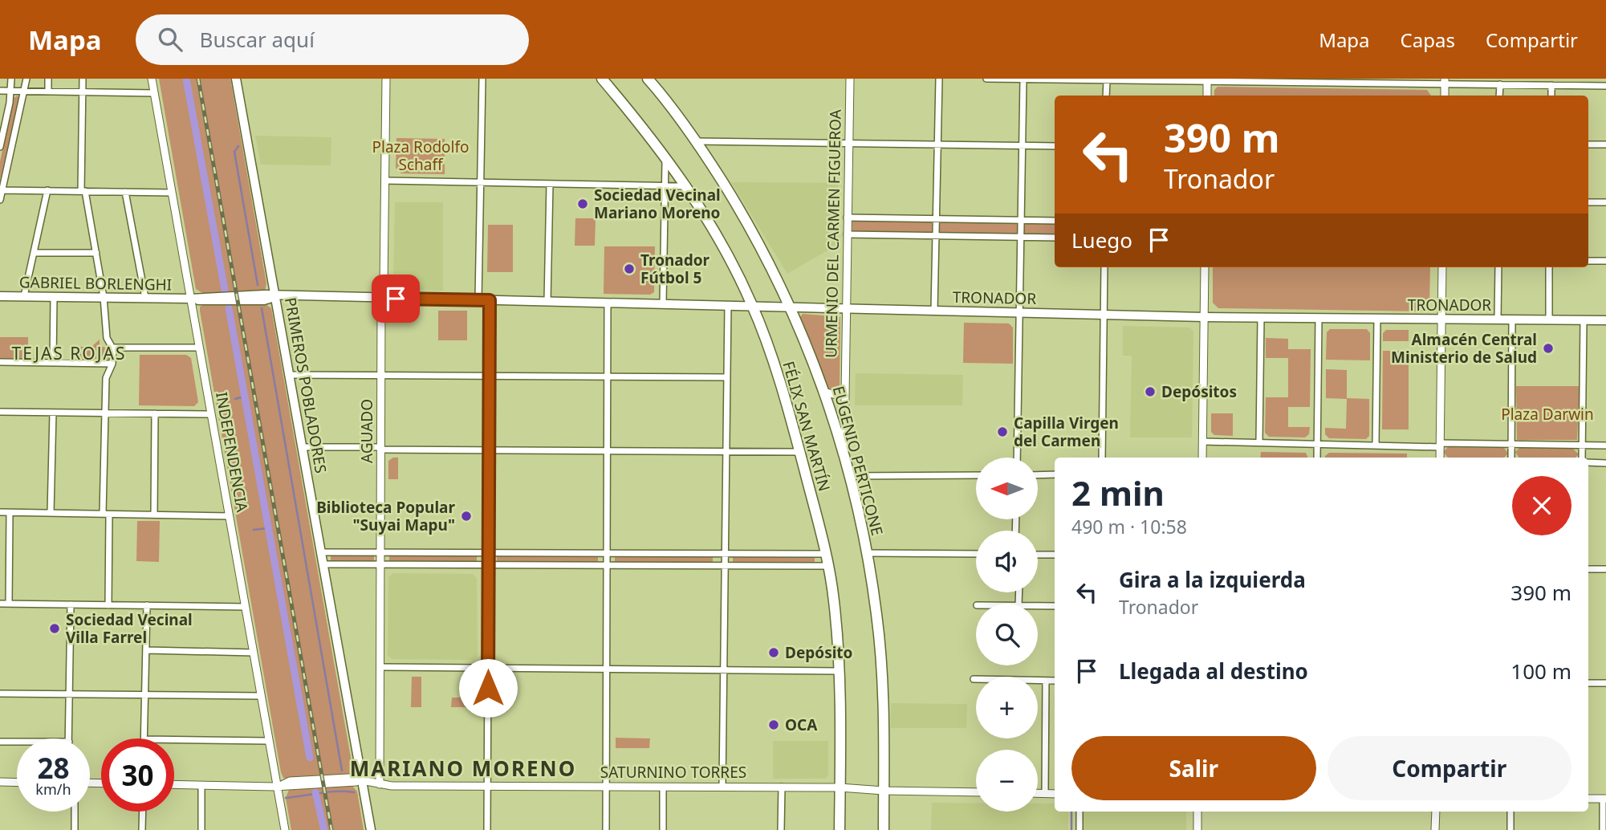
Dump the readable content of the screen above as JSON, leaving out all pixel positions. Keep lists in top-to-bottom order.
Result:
{
  "streets": {
    "highway": ["FÉLIX SAN MARTÍN", "EUGENIO PERTICONE"],
    "main road": ["GABRIEL BORLENGHI", "TRONADOR", "PRIMEROS POBLADORES"],
    "street": [
      "URMENIO DEL CARMEN FIGUEROA",
      "AGUADO",
      "INDEPENDENCIA",
      "SATURNINO TORRES"
    ]
  },
  "crossings": [
    ["URMENIO DEL CARMEN FIGUEROA", "TRONADOR"],
    ["URMENIO DEL CARMEN FIGUEROA", "EUGENIO PERTICONE"],
    ["GABRIEL BORLENGHI", "TRONADOR"],
    ["GABRIEL BORLENGHI", "PRIMEROS POBLADORES"],
    ["GABRIEL BORLENGHI", "AGUADO"],
    ["GABRIEL BORLENGHI", "INDEPENDENCIA"],
    ["TRONADOR", "FÉLIX SAN MARTÍN"],
    ["TRONADOR", "AGUADO"],
    ["TRONADOR", "EUGENIO PERTICONE"],
    ["PRIMEROS POBLADORES", "SATURNINO TORRES"],
    ["FÉLIX SAN MARTÍN", "SATURNINO TORRES"],
    ["AGUADO", "SATURNINO TORRES"],
    ["INDEPENDENCIA", "SATURNINO TORRES"],
    ["EUGENIO PERTICONE", "SATURNINO TORRES"]
  ],
  "districts": ["TEJAS ROJAS", "MARIANO MORENO"],
  "parks": ["Plaza Rodolfo Schaff", "Plaza Darwin"],
  "places": [
    "Sociedad Vecinal Mariano Moreno",
    "Tronador Fútbol 5",
    "Almacén Central Ministerio de Salud",
    "Depósitos",
    "Capilla Virgen del Carmen",
    "Biblioteca Popular \"Suyai Mapu\"",
    "Sociedad Vecinal Villa Farrel",
    "Depósito",
    "OCA"
  ],
  "north": "left",
  "page": {
    "header": "Mapa",
    "search": "Buscar aquí",
    "nav": ["Mapa", "Capas", "Compartir"],
    "turn": ["390 m", "Tronador"],
    "then": "Luego",
    "map_buttons": ["+", "−"],
    "heading": ["2 min", "490 m · 10:58"],
    "list": [
      {
        "name": "Gira a la izquierda",
        "note": "Tronador",
        "value": "390 m"
      },
      {
        "name": "Llegada al destino",
        "value": "100 m"
      }
    ],
    "buttons": ["Salir", "Compartir"],
    "speed": "28 km/h",
    "limit": "30"
  }
}
